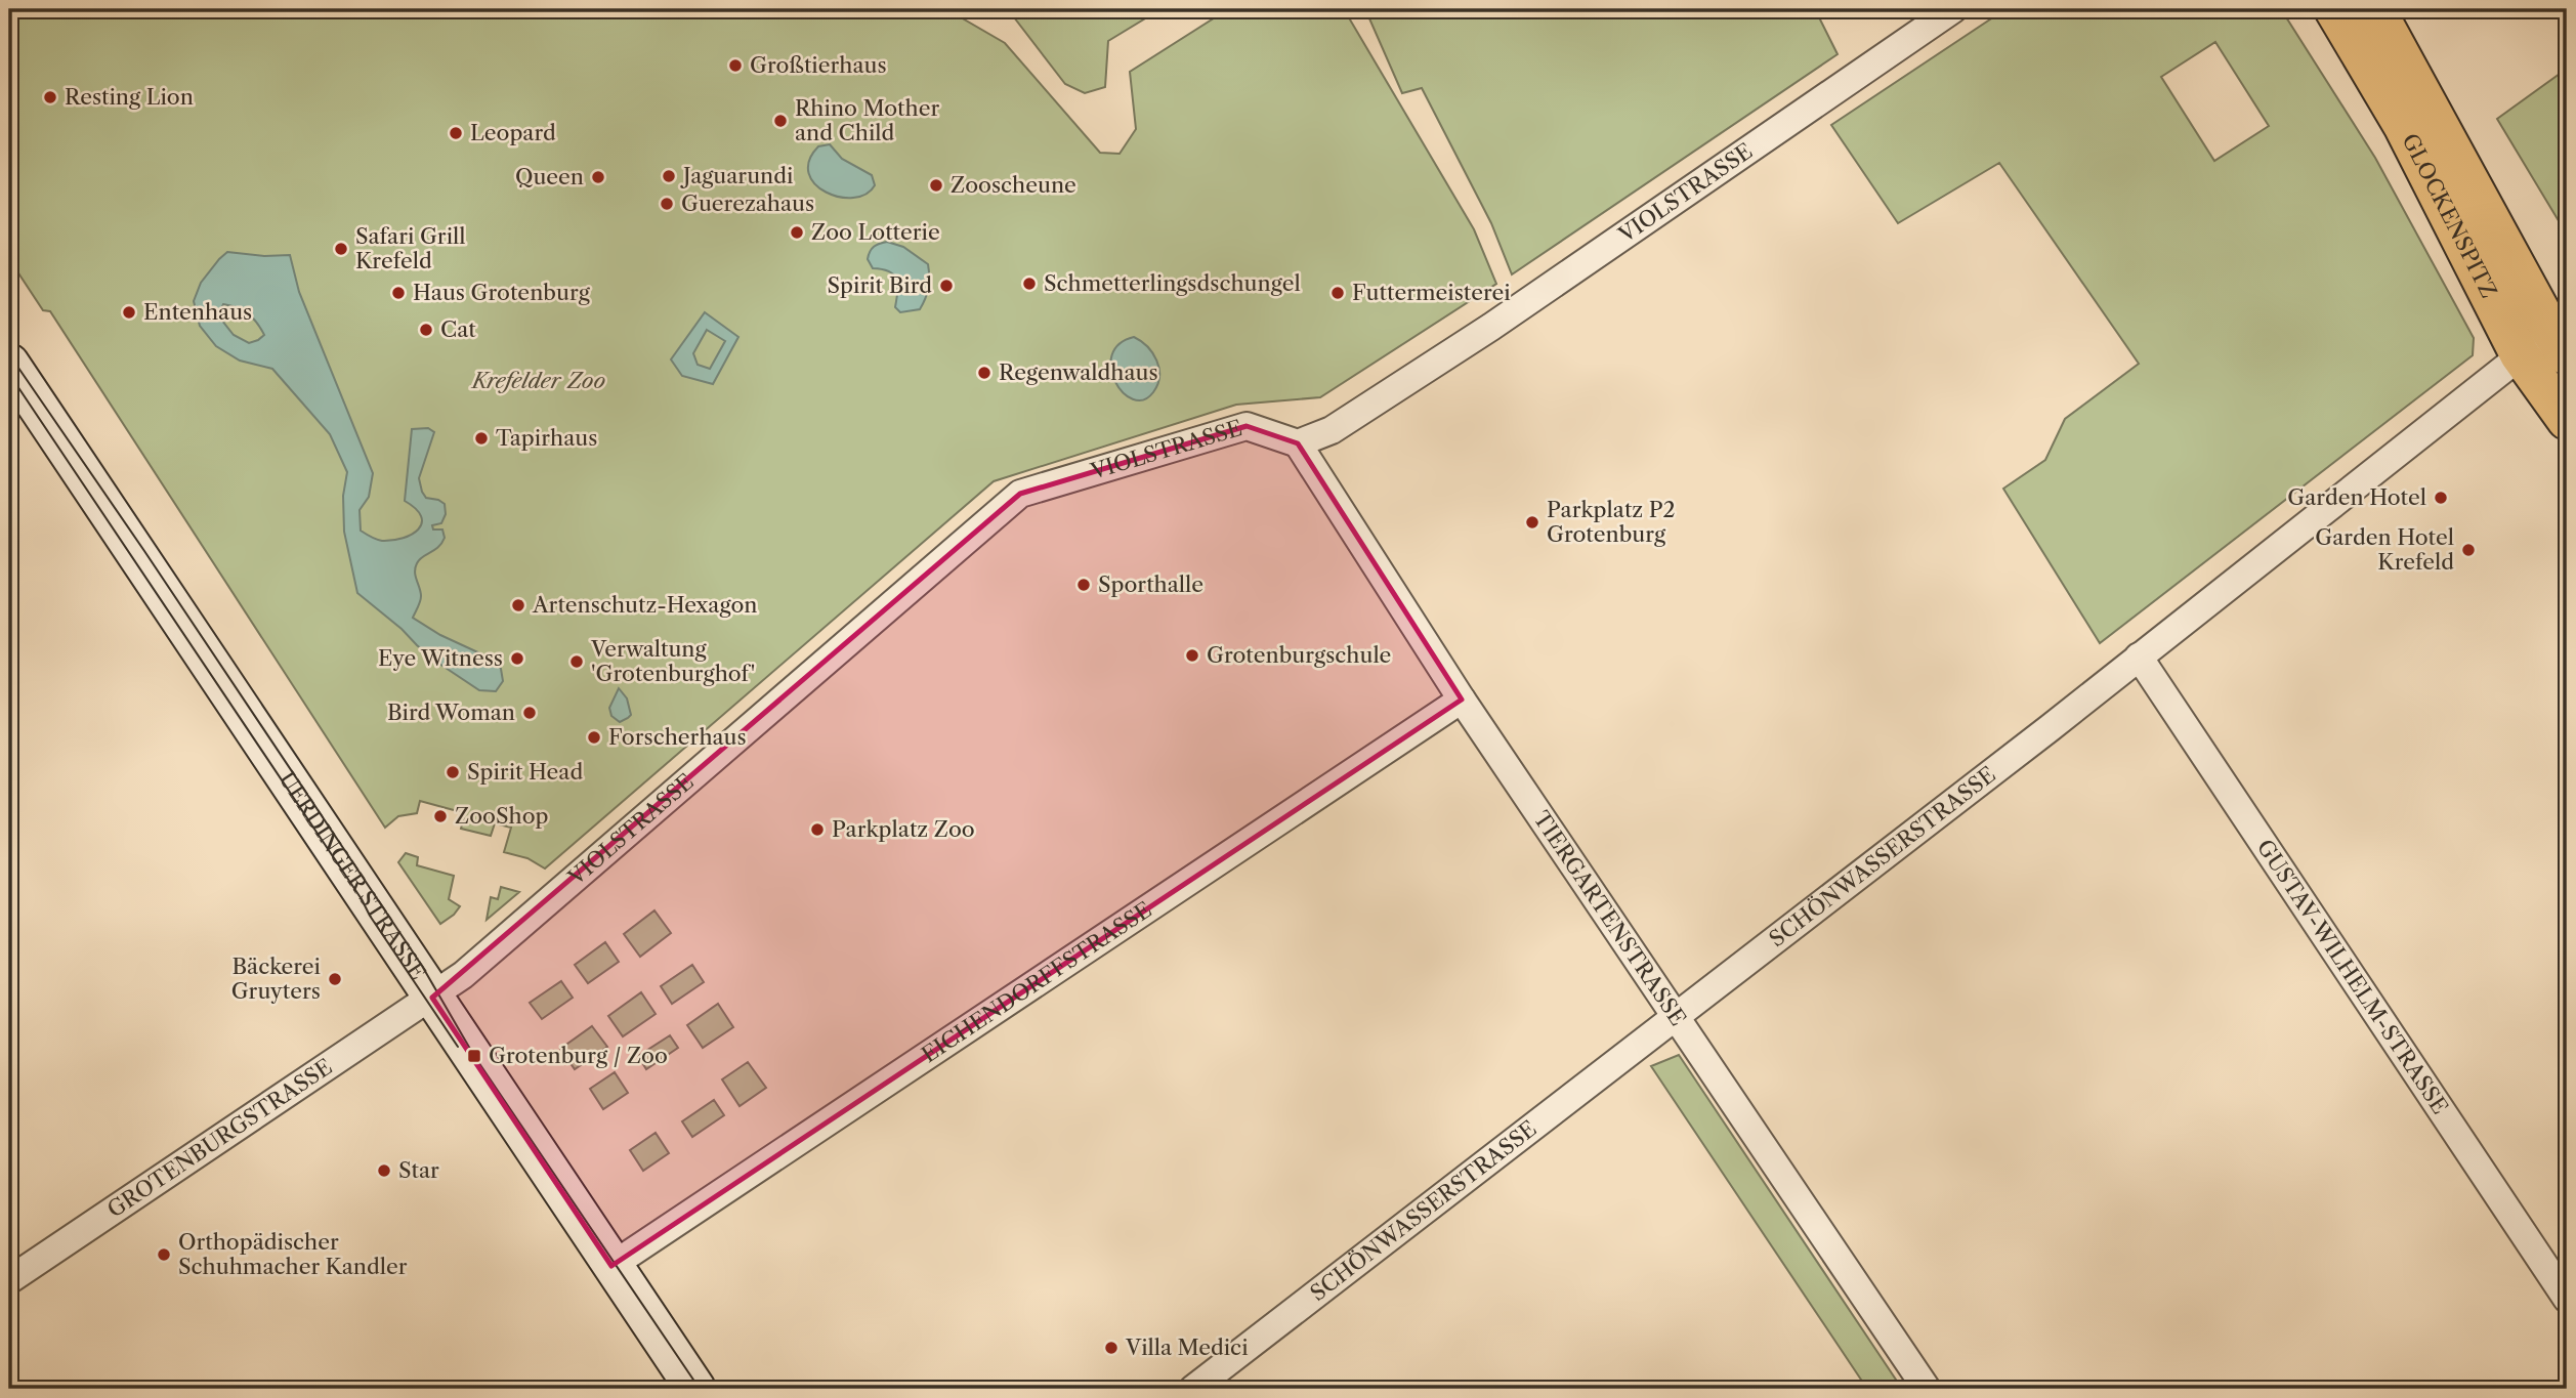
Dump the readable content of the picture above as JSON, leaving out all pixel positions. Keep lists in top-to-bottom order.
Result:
{
  "streets": {
    "main road": ["GLOCKENSPITZ", "UERDINGER STRASSE"],
    "street": [
      "VIOLSTRASSE",
      "SCHÖNWASSERSTRASSE",
      "TIERGARTENSTRASSE",
      "GUSTAV-WILHELM-STRASSE",
      "EICHENDORFFSTRASSE",
      "GROTENBURGSTRASSE"
    ]
  },
  "crossings": [
    ["VIOLSTRASSE", "UERDINGER STRASSE"],
    ["VIOLSTRASSE", "TIERGARTENSTRASSE"],
    ["VIOLSTRASSE", "GROTENBURGSTRASSE"],
    ["GLOCKENSPITZ", "SCHÖNWASSERSTRASSE"],
    ["SCHÖNWASSERSTRASSE", "TIERGARTENSTRASSE"],
    ["SCHÖNWASSERSTRASSE", "GUSTAV-WILHELM-STRASSE"],
    ["UERDINGER STRASSE", "EICHENDORFFSTRASSE"],
    ["UERDINGER STRASSE", "GROTENBURGSTRASSE"],
    ["TIERGARTENSTRASSE", "EICHENDORFFSTRASSE"]
  ],
  "parks": ["Krefelder Zoo"],
  "places": {
    "other": [
      "Großtierhaus",
      "Resting Lion",
      "Rhino Mother and Child",
      "Leopard",
      "Jaguarundi",
      "Queen",
      "Zooscheune",
      "Guerezahaus",
      "Zoo Lotterie",
      "Safari Grill Krefeld",
      "Schmetterlingsdschungel",
      "Spirit Bird",
      "Haus Grotenburg",
      "Futtermeisterei",
      "Entenhaus",
      "Cat",
      "Regenwaldhaus",
      "Tapirhaus",
      "Garden Hotel",
      "Parkplatz P2 Grotenburg",
      "Garden Hotel Krefeld",
      "Sporthalle",
      "Artenschutz-Hexagon",
      "Grotenburgschule",
      "Eye Witness",
      "Verwaltung 'Grotenburghof'",
      "Bird Woman",
      "Forscherhaus",
      "Spirit Head",
      "ZooShop",
      "Parkplatz Zoo",
      "Bäckerei Gruyters",
      "Star",
      "Orthopädischer Schuhmacher Kandler",
      "Villa Medici"
    ],
    "transit": ["Grotenburg / Zoo"]
  }
}
